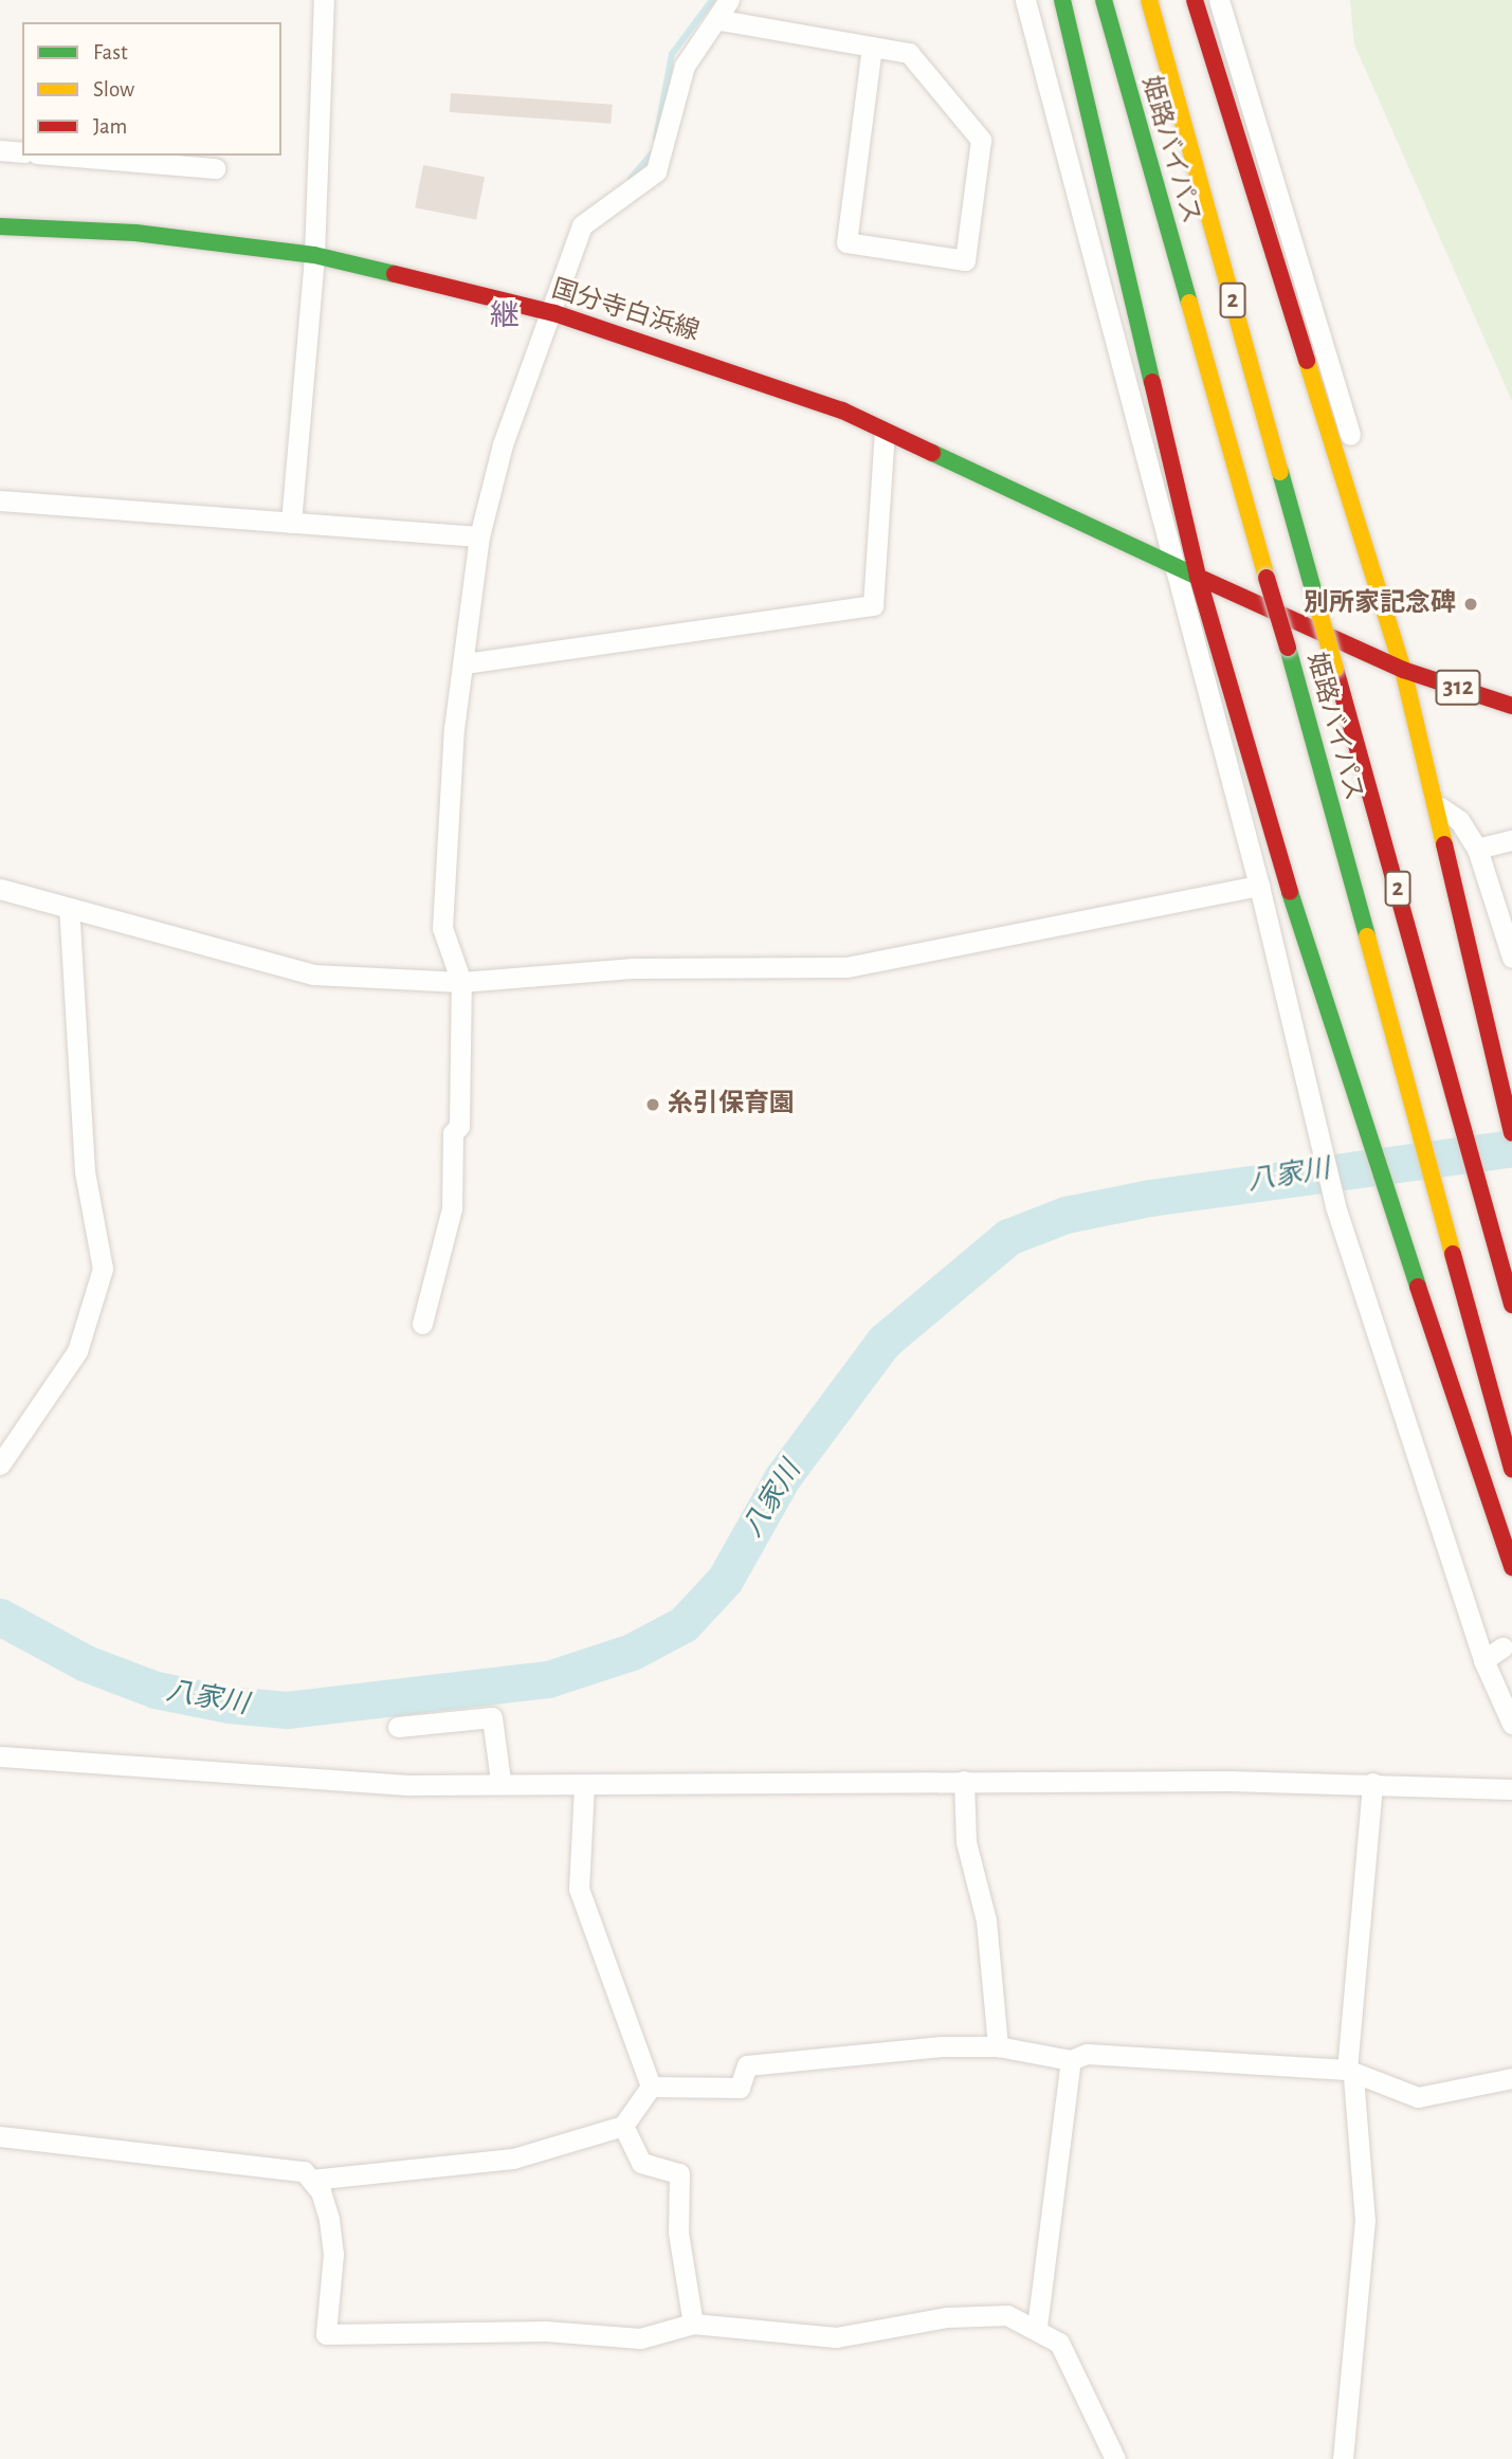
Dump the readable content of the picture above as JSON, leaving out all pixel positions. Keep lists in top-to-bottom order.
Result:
{
  "streets": {
    "main road": [
      "姫路バイパス",
      "2",
      "国分寺白浜線",
      "312"
    ]
  },
  "crossings": [
    ["国分寺白浜線", "312"]
  ],
  "districts": ["継"],
  "water": ["八家川"],
  "places": ["別所家記念碑", "糸引保育園"],
  "legend": ["Fast", "Slow", "Jam"]
}
